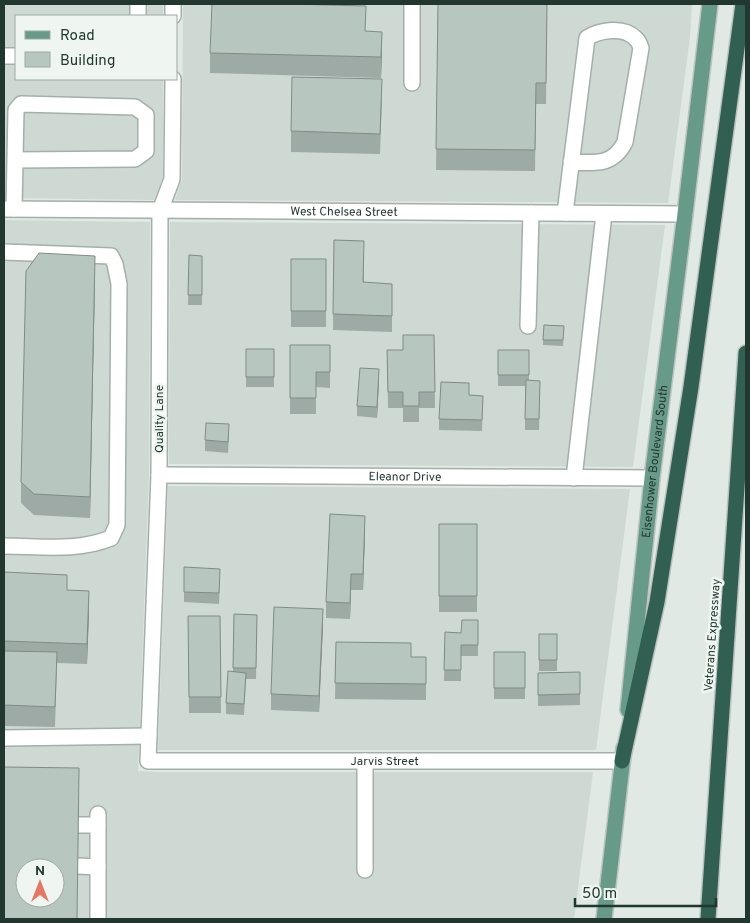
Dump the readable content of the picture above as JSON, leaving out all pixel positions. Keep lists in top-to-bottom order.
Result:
{
  "streets": {
    "highway": ["Veterans Expressway"],
    "main road": ["Eisenhower Boulevard South"],
    "street": [
      "West Chelsea Street",
      "Quality Lane",
      "Eleanor Drive",
      "Jarvis Street"
    ]
  },
  "crossings": [
    ["West Chelsea Street", "Quality Lane"],
    ["West Chelsea Street", "Eisenhower Boulevard South"],
    ["Quality Lane", "Eleanor Drive"],
    ["Quality Lane", "Jarvis Street"],
    ["Eisenhower Boulevard South", "Eleanor Drive"],
    ["Eisenhower Boulevard South", "Jarvis Street"]
  ],
  "legend": ["Road", "Building"],
  "scale_bar": "50 m",
  "north": "top"
}
